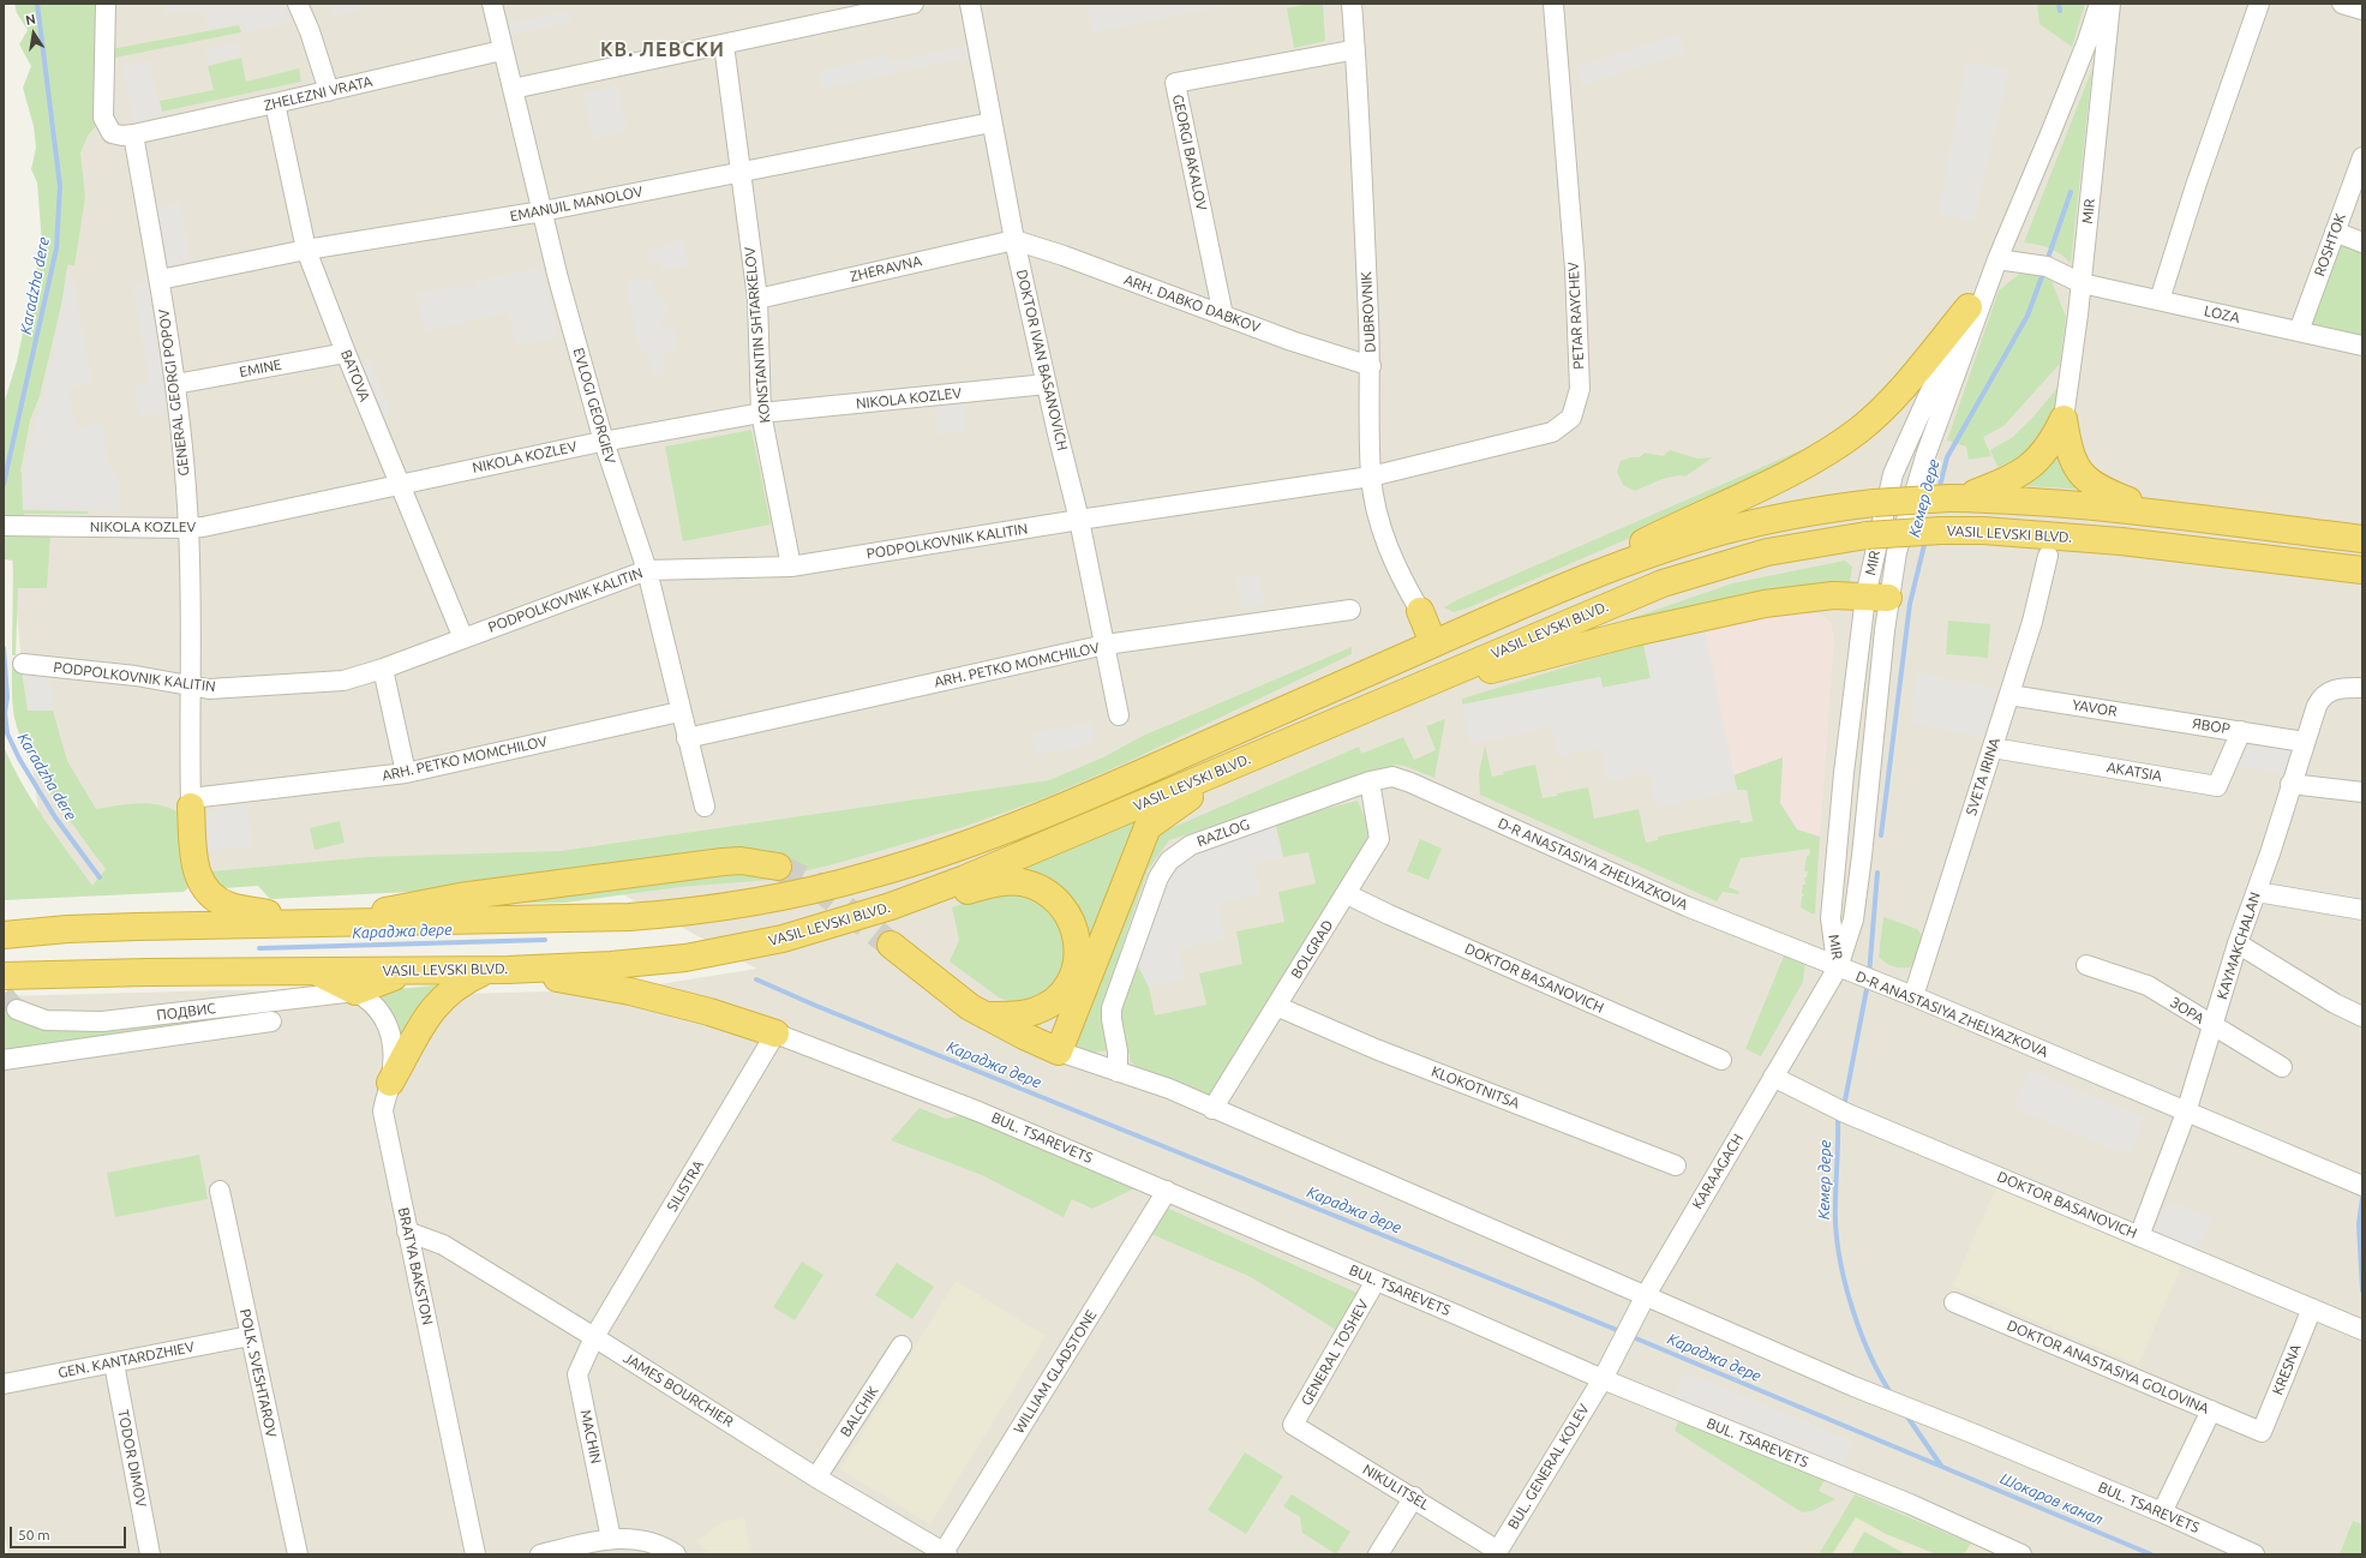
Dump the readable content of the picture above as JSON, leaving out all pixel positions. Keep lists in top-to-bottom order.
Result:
{
  "streets": {
    "highway": ["VASIL LEVSKI BLVD."],
    "street": [
      "ZHELEZNI VRATA",
      "GEORGI BAKALOV",
      "EMANUIL MANOLOV",
      "MIR",
      "ROSHTOK",
      "ZHERAVNA",
      "ARH. DABKO DABKOV",
      "DUBROVNIK",
      "LOZA",
      "PETAR RAYCHEV",
      "KONSTANTIN SHTARKELOV",
      "DOKTOR IVAN BASANOVICH",
      "EMINE",
      "BATOVA",
      "GENERAL GEORGI POPOV",
      "NIKOLA KOZLEV",
      "EVLOGI GEORGIEV",
      "PODPOLKOVNIK KALITIN",
      "ARH. PETKO MOMCHILOV",
      "YAVOR",
      "AKATSIA",
      "SVETA IRINA",
      "RAZLOG",
      "D-R ANASTASIYA ZHELYAZKOVA",
      "KAYMAKCHALAN",
      "BOLGRAD",
      "DOKTOR BASANOVICH",
      "ЗОРА",
      "ПОДВИС",
      "KLOKOTNITSA",
      "BUL. TSAREVETS",
      "KARAAGACH",
      "SILISTRA",
      "BRATYA BAKSTON",
      "GENERAL TOSHEV",
      "GEN. KANTARDZHIEV",
      "DOKTOR ANASTASIYA GOLOVINA",
      "KRESNA",
      "WILLIAM GLADSTONE",
      "POLK. SVESHTAROV",
      "JAMES BOURCHIER",
      "BALCHIK",
      "MACHIN",
      "TODOR DIMOV",
      "BUL. GENERAL KOLEV",
      "NIKULITSEL"
    ]
  },
  "crossings": [
    ["ZHELEZNI VRATA", "BATOVA"],
    ["ZHELEZNI VRATA", "GENERAL GEORGI POPOV"],
    ["ZHELEZNI VRATA", "EVLOGI GEORGIEV"],
    ["GEORGI BAKALOV", "ARH. DABKO DABKOV"],
    ["GEORGI BAKALOV", "DUBROVNIK"],
    ["EMANUIL MANOLOV", "KONSTANTIN SHTARKELOV"],
    ["EMANUIL MANOLOV", "DOKTOR IVAN BASANOVICH"],
    ["EMANUIL MANOLOV", "BATOVA"],
    ["EMANUIL MANOLOV", "GENERAL GEORGI POPOV"],
    ["EMANUIL MANOLOV", "EVLOGI GEORGIEV"],
    ["MIR", "LOZA"],
    ["MIR", "D-R ANASTASIYA ZHELYAZKOVA"],
    ["MIR", "KARAAGACH"],
    ["ROSHTOK", "LOZA"],
    ["ZHERAVNA", "ARH. DABKO DABKOV"],
    ["ZHERAVNA", "KONSTANTIN SHTARKELOV"],
    ["ZHERAVNA", "DOKTOR IVAN BASANOVICH"],
    ["ARH. DABKO DABKOV", "DUBROVNIK"],
    ["ARH. DABKO DABKOV", "DOKTOR IVAN BASANOVICH"],
    ["DUBROVNIK", "PETAR RAYCHEV"],
    ["DUBROVNIK", "PODPOLKOVNIK KALITIN"],
    ["PETAR RAYCHEV", "PODPOLKOVNIK KALITIN"],
    ["KONSTANTIN SHTARKELOV", "NIKOLA KOZLEV"],
    ["KONSTANTIN SHTARKELOV", "PODPOLKOVNIK KALITIN"],
    ["DOKTOR IVAN BASANOVICH", "NIKOLA KOZLEV"],
    ["DOKTOR IVAN BASANOVICH", "PODPOLKOVNIK KALITIN"],
    ["DOKTOR IVAN BASANOVICH", "ARH. PETKO MOMCHILOV"],
    ["EMINE", "BATOVA"],
    ["EMINE", "GENERAL GEORGI POPOV"],
    ["BATOVA", "NIKOLA KOZLEV"],
    ["BATOVA", "PODPOLKOVNIK KALITIN"],
    ["GENERAL GEORGI POPOV", "NIKOLA KOZLEV"],
    ["GENERAL GEORGI POPOV", "PODPOLKOVNIK KALITIN"],
    ["GENERAL GEORGI POPOV", "ARH. PETKO MOMCHILOV"],
    ["NIKOLA KOZLEV", "EVLOGI GEORGIEV"],
    ["EVLOGI GEORGIEV", "PODPOLKOVNIK KALITIN"],
    ["EVLOGI GEORGIEV", "ARH. PETKO MOMCHILOV"],
    ["VASIL LEVSKI BLVD.", "SVETA IRINA"],
    ["YAVOR", "AKATSIA"],
    ["YAVOR", "SVETA IRINA"],
    ["YAVOR", "KAYMAKCHALAN"],
    ["AKATSIA", "SVETA IRINA"],
    ["SVETA IRINA", "D-R ANASTASIYA ZHELYAZKOVA"],
    ["RAZLOG", "D-R ANASTASIYA ZHELYAZKOVA"],
    ["RAZLOG", "BOLGRAD"],
    ["RAZLOG", "BUL. TSAREVETS"],
    ["D-R ANASTASIYA ZHELYAZKOVA", "KAYMAKCHALAN"],
    ["D-R ANASTASIYA ZHELYAZKOVA", "KARAAGACH"],
    ["KAYMAKCHALAN", "DOKTOR BASANOVICH"],
    ["KAYMAKCHALAN", "ЗОРА"],
    ["BOLGRAD", "DOKTOR BASANOVICH"],
    ["BOLGRAD", "KLOKOTNITSA"],
    ["BOLGRAD", "BUL. TSAREVETS"],
    ["DOKTOR BASANOVICH", "KARAAGACH"],
    ["DOKTOR BASANOVICH", "KRESNA"],
    ["ПОДВИС", "BRATYA BAKSTON"],
    ["BUL. TSAREVETS", "KARAAGACH"],
    ["BUL. TSAREVETS", "SILISTRA"],
    ["BUL. TSAREVETS", "GENERAL TOSHEV"],
    ["BUL. TSAREVETS", "WILLIAM GLADSTONE"],
    ["BUL. TSAREVETS", "BUL. GENERAL KOLEV"],
    ["KARAAGACH", "BUL. GENERAL KOLEV"],
    ["SILISTRA", "JAMES BOURCHIER"],
    ["SILISTRA", "MACHIN"],
    ["BRATYA BAKSTON", "JAMES BOURCHIER"],
    ["GENERAL TOSHEV", "NIKULITSEL"],
    ["GEN. KANTARDZHIEV", "POLK. SVESHTAROV"],
    ["GEN. KANTARDZHIEV", "TODOR DIMOV"],
    ["DOKTOR ANASTASIYA GOLOVINA", "KRESNA"],
    ["WILLIAM GLADSTONE", "JAMES BOURCHIER"],
    ["JAMES BOURCHIER", "BALCHIK"],
    ["JAMES BOURCHIER", "MACHIN"],
    ["BUL. GENERAL KOLEV", "NIKULITSEL"]
  ],
  "districts": ["КВ. ЛЕВСКИ"],
  "water": [
    "Karadzha dere",
    "Кемер дере",
    "Караджа дере",
    "Шокаров канал"
  ],
  "scale_bar": "50 m",
  "north": "top"
}
